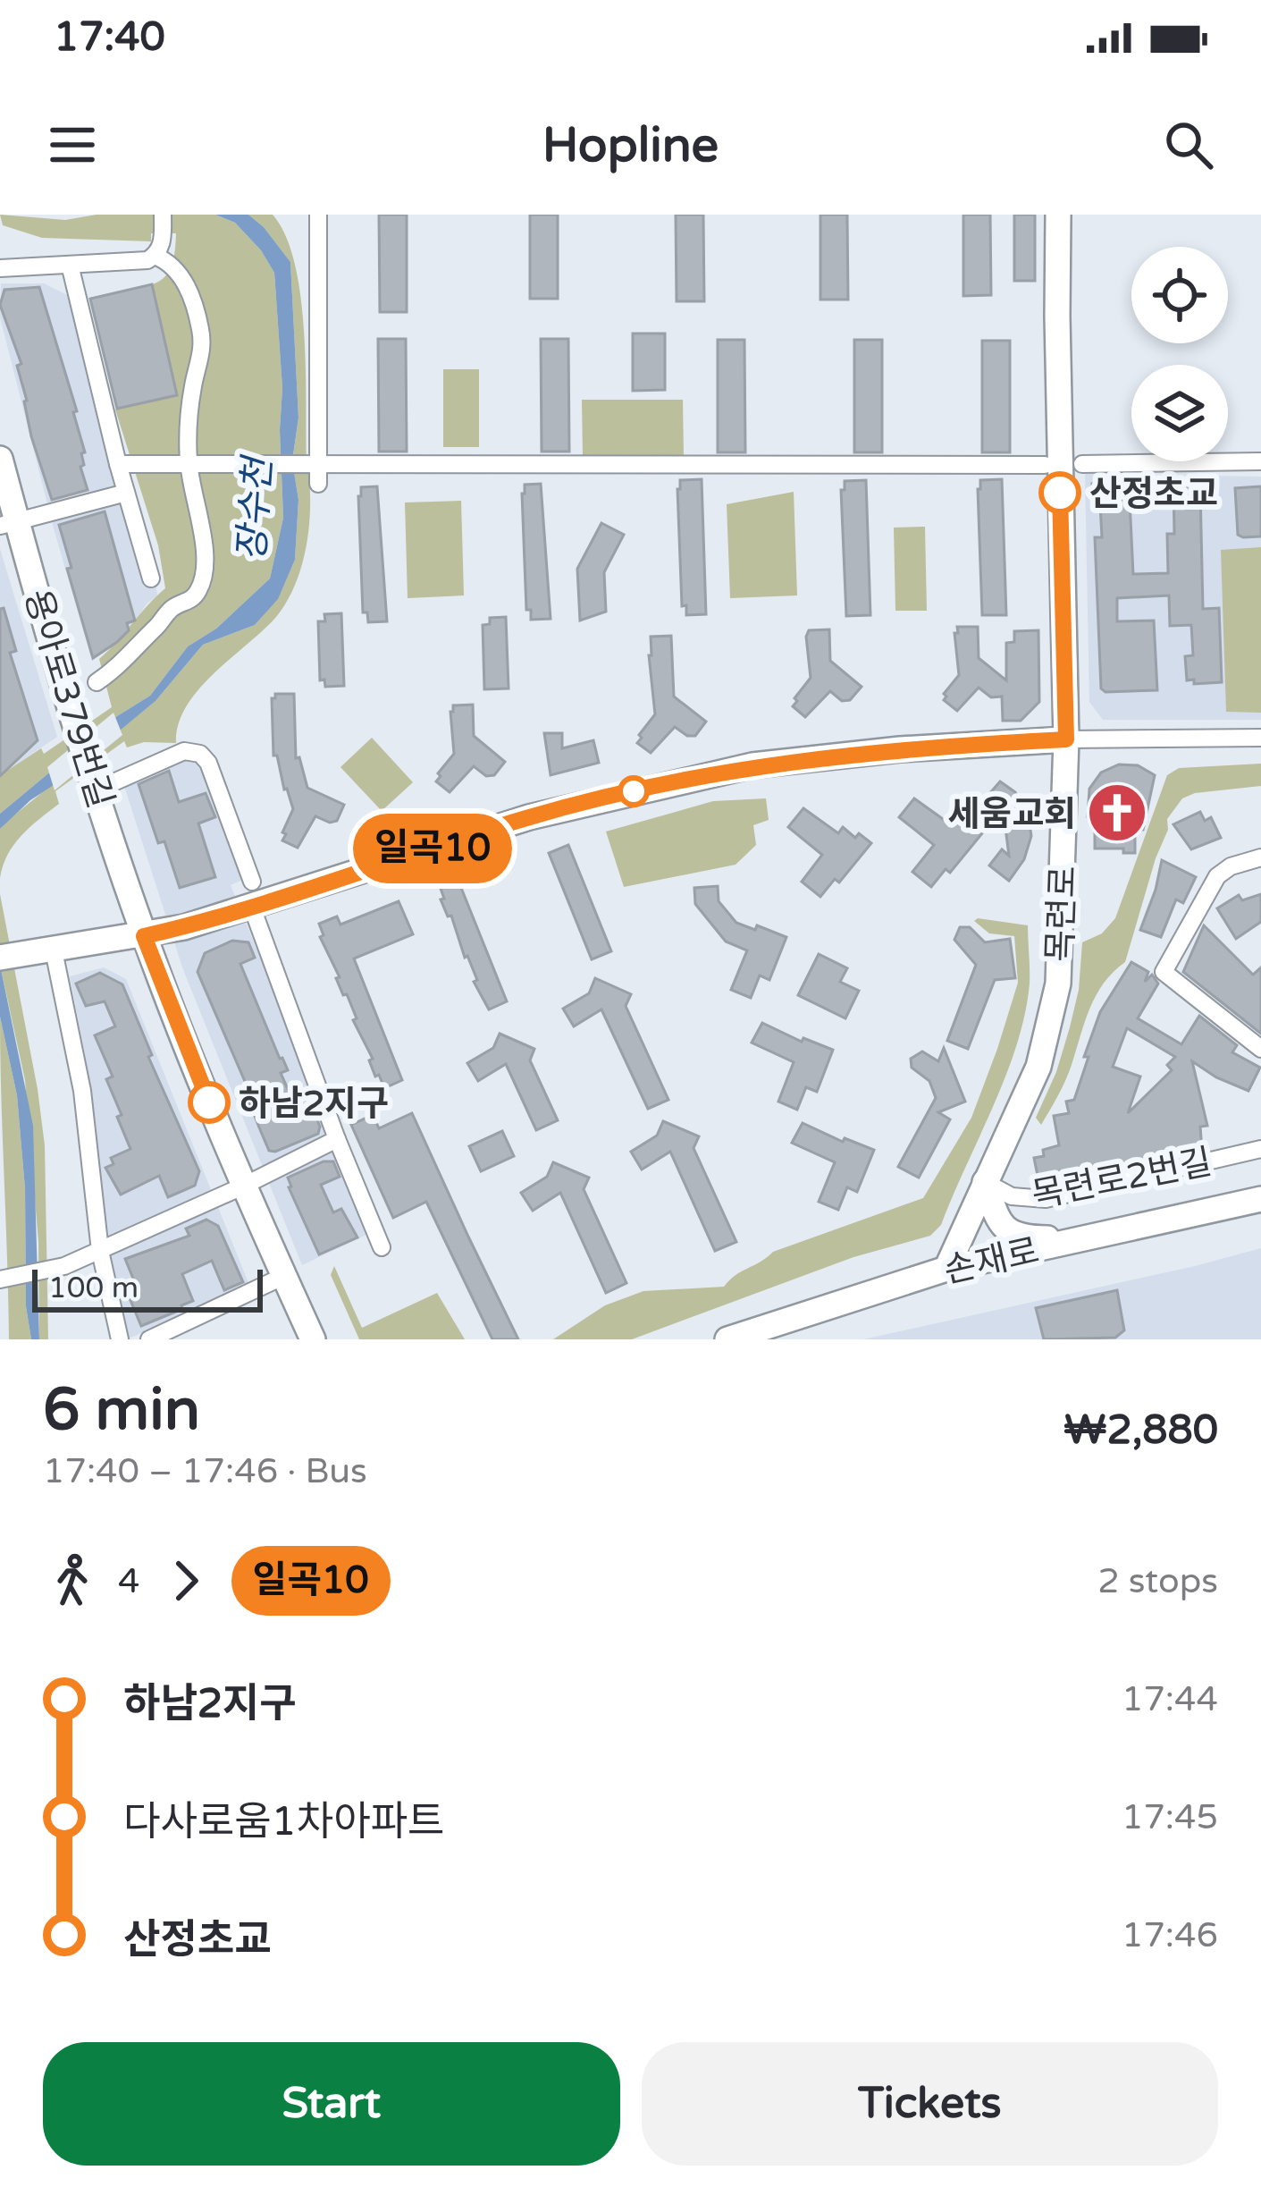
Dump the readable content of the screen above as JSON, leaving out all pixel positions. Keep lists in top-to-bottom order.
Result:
{
  "streets": {
    "street": [
      "용아로379번길",
      "목련로",
      "목련로2번길",
      "손재로"
    ]
  },
  "crossings": [
    ["목련로", "목련로2번길"],
    ["목련로", "손재로"]
  ],
  "water": ["장수천"],
  "places": {
    "other": ["산정초교", "하남2지구"],
    "church": ["세움교회"]
  },
  "lines": ["bus line 일곡10"],
  "scale_bar": "100 m",
  "page": {
    "status": "17:40",
    "header": "Hopline",
    "on_map": "일곡10",
    "scale": "100 m",
    "heading": ["6 min", "17:40 – 17:46 · Bus", "₩2,880"],
    "legs": ["4", "일곡10", "2 stops"],
    "list": [
      {
        "name": "하남2지구",
        "value": "17:44"
      },
      {
        "name": "다사로움1차아파트",
        "value": "17:45"
      },
      {
        "name": "산정초교",
        "value": "17:46"
      }
    ],
    "buttons": ["Start", "Tickets"]
  }
}
